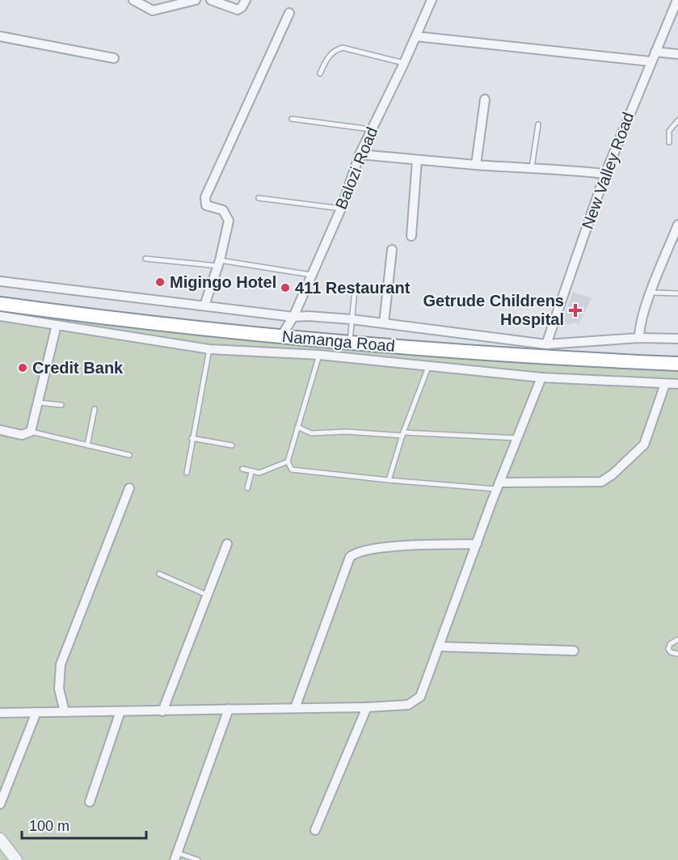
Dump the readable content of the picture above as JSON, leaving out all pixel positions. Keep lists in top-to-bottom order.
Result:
{
  "streets": {
    "highway": ["Namanga Road"],
    "street": ["Balozi Road", "New Valley Road"]
  },
  "crossings": [
    ["Balozi Road", "Namanga Road"]
  ],
  "places": {
    "other": ["Migingo Hotel", "411 Restaurant", "Credit Bank"],
    "health": ["Getrude Childrens Hospital"]
  },
  "scale_bar": "100 m"
}
